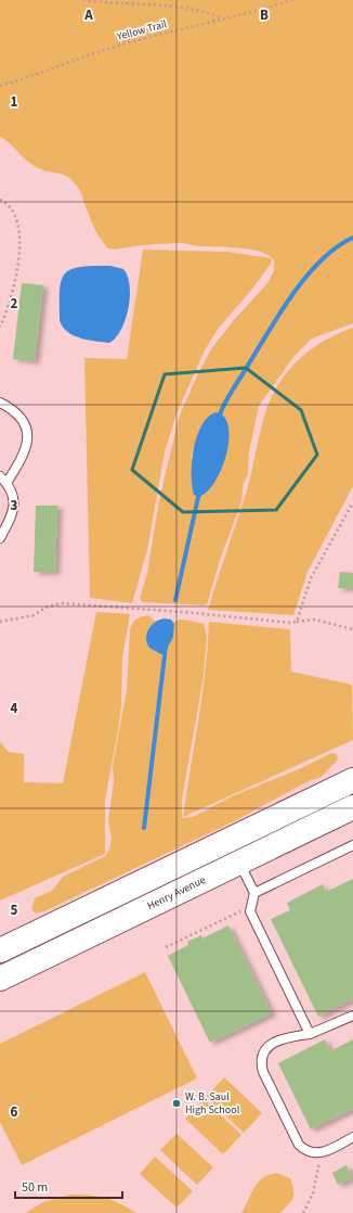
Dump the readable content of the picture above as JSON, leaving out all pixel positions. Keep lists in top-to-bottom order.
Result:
{
  "streets": {
    "main road": ["Henry Avenue"],
    "path": ["Yellow Trail"]
  },
  "places": ["W. B. Saul High School"],
  "scale_bar": "50 m",
  "grid": {
    "columns": ["A", "B"],
    "rows": [
      "1",
      "2",
      "3",
      "4",
      "5",
      "6"
    ]
  }
}
